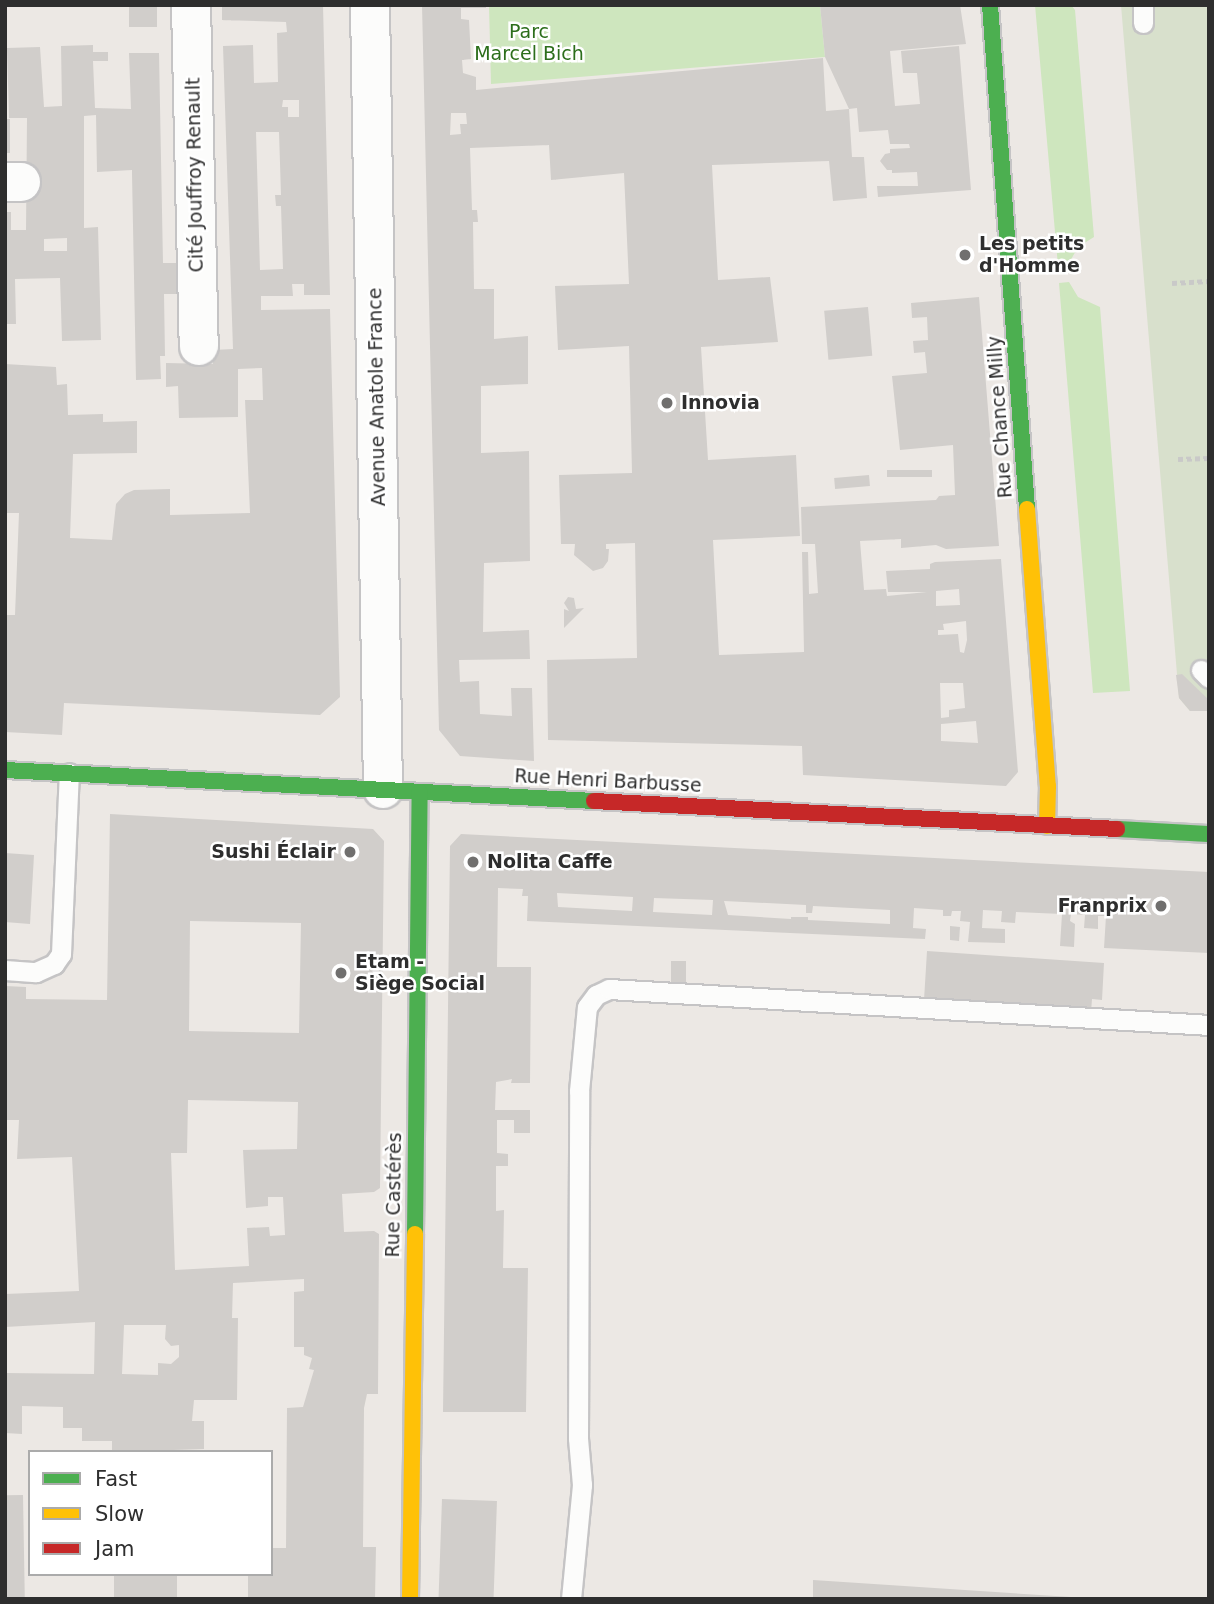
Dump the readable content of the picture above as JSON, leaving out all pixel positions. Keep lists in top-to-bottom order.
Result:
{
  "streets": {
    "street": [
      "Cité Jouffroy Renault",
      "Avenue Anatole France",
      "Rue Chance Milly",
      "Rue Henri Barbusse",
      "Rue Castérès"
    ]
  },
  "crossings": [
    ["Avenue Anatole France", "Rue Henri Barbusse"],
    ["Avenue Anatole France", "Rue Castérès"],
    ["Rue Chance Milly", "Rue Henri Barbusse"],
    ["Rue Henri Barbusse", "Rue Castérès"]
  ],
  "parks": ["Parc Marcel Bich"],
  "places": [
    "Les petits d'Homme",
    "Innovia",
    "Sushi Éclair",
    "Nolita Caffe",
    "Franprix",
    "Etam - Siège Social"
  ],
  "legend": ["Fast", "Slow", "Jam"]
}
